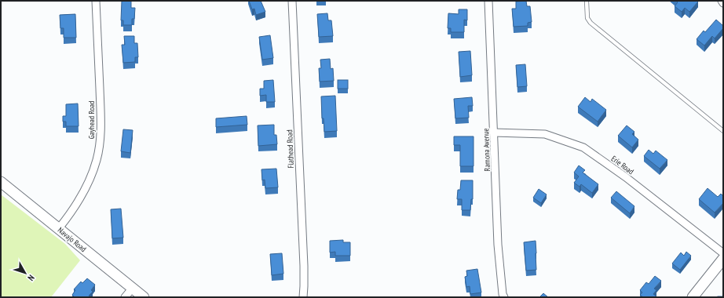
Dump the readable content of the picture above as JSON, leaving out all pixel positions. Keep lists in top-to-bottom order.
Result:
{
  "streets": {
    "main road": ["Navajo Road"],
    "street": [
      "Gayhead Road",
      "Flathead Road",
      "Ramona Avenue",
      "Erie Road"
    ]
  },
  "crossings": [
    ["Gayhead Road", "Navajo Road"],
    ["Ramona Avenue", "Erie Road"]
  ],
  "north": "bottom right"
}
